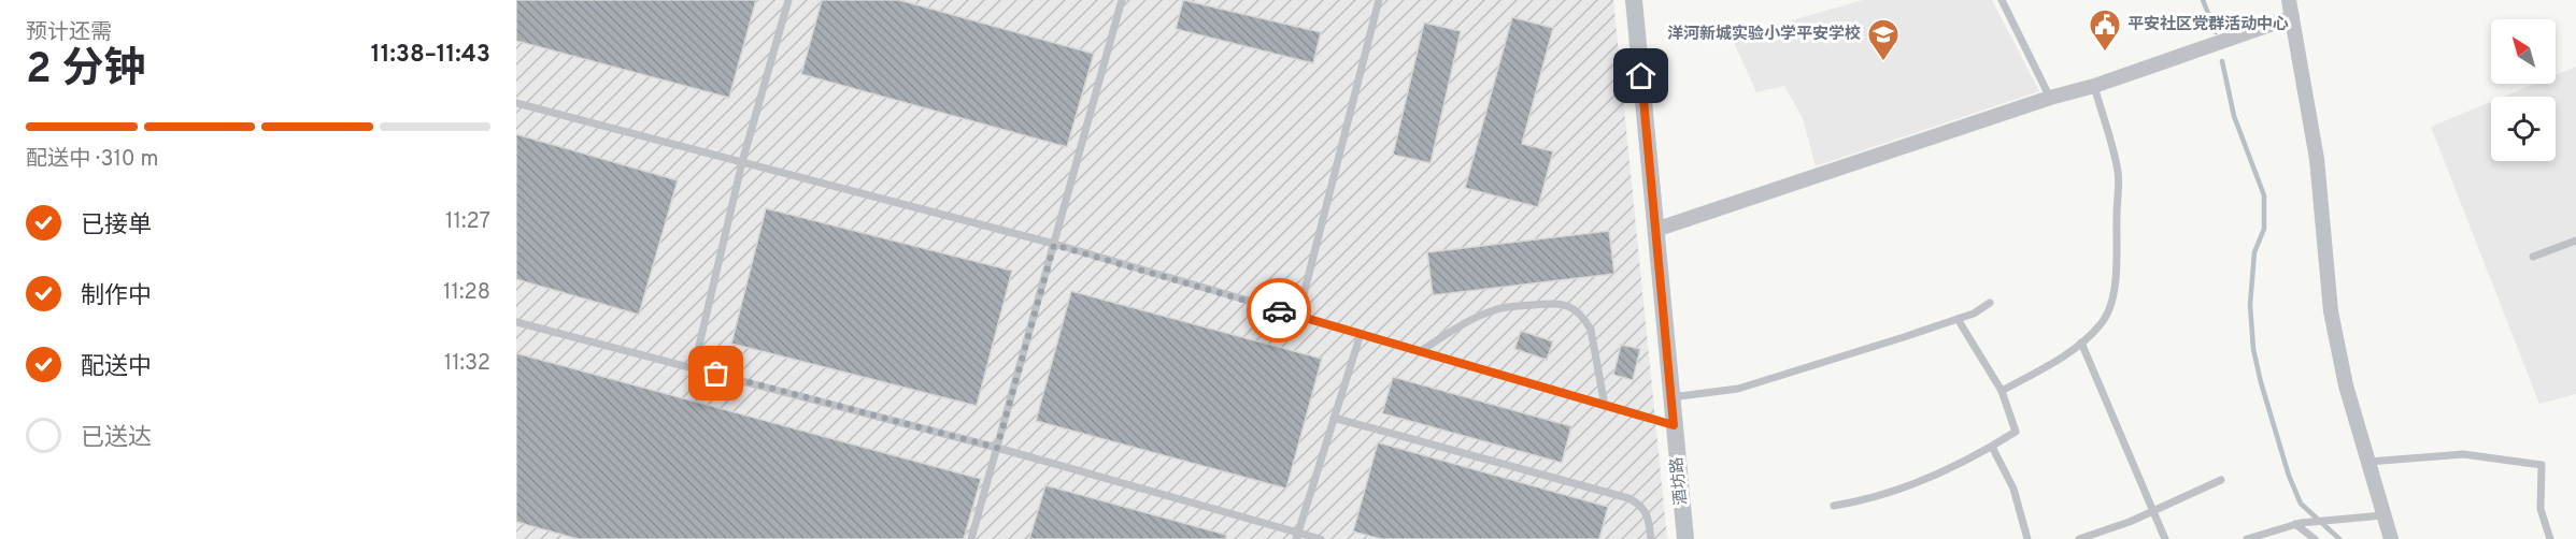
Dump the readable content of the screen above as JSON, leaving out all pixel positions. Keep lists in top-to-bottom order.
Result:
{
  "streets": {
    "street": ["酒坊路"]
  },
  "places": {
    "public building": ["平安社区党群活动中心"],
    "school or university": ["洋河新城实验小学平安学校"]
  },
  "north": "top left",
  "page": {
    "heading": ["2 分钟", "预计还需", "11:38–11:43"],
    "bar": "配送中 · 310 m",
    "list": [
      ["已接单", "11:27"],
      ["制作中", "11:28"],
      ["配送中", "11:32"],
      "已送达"
    ]
  }
}
